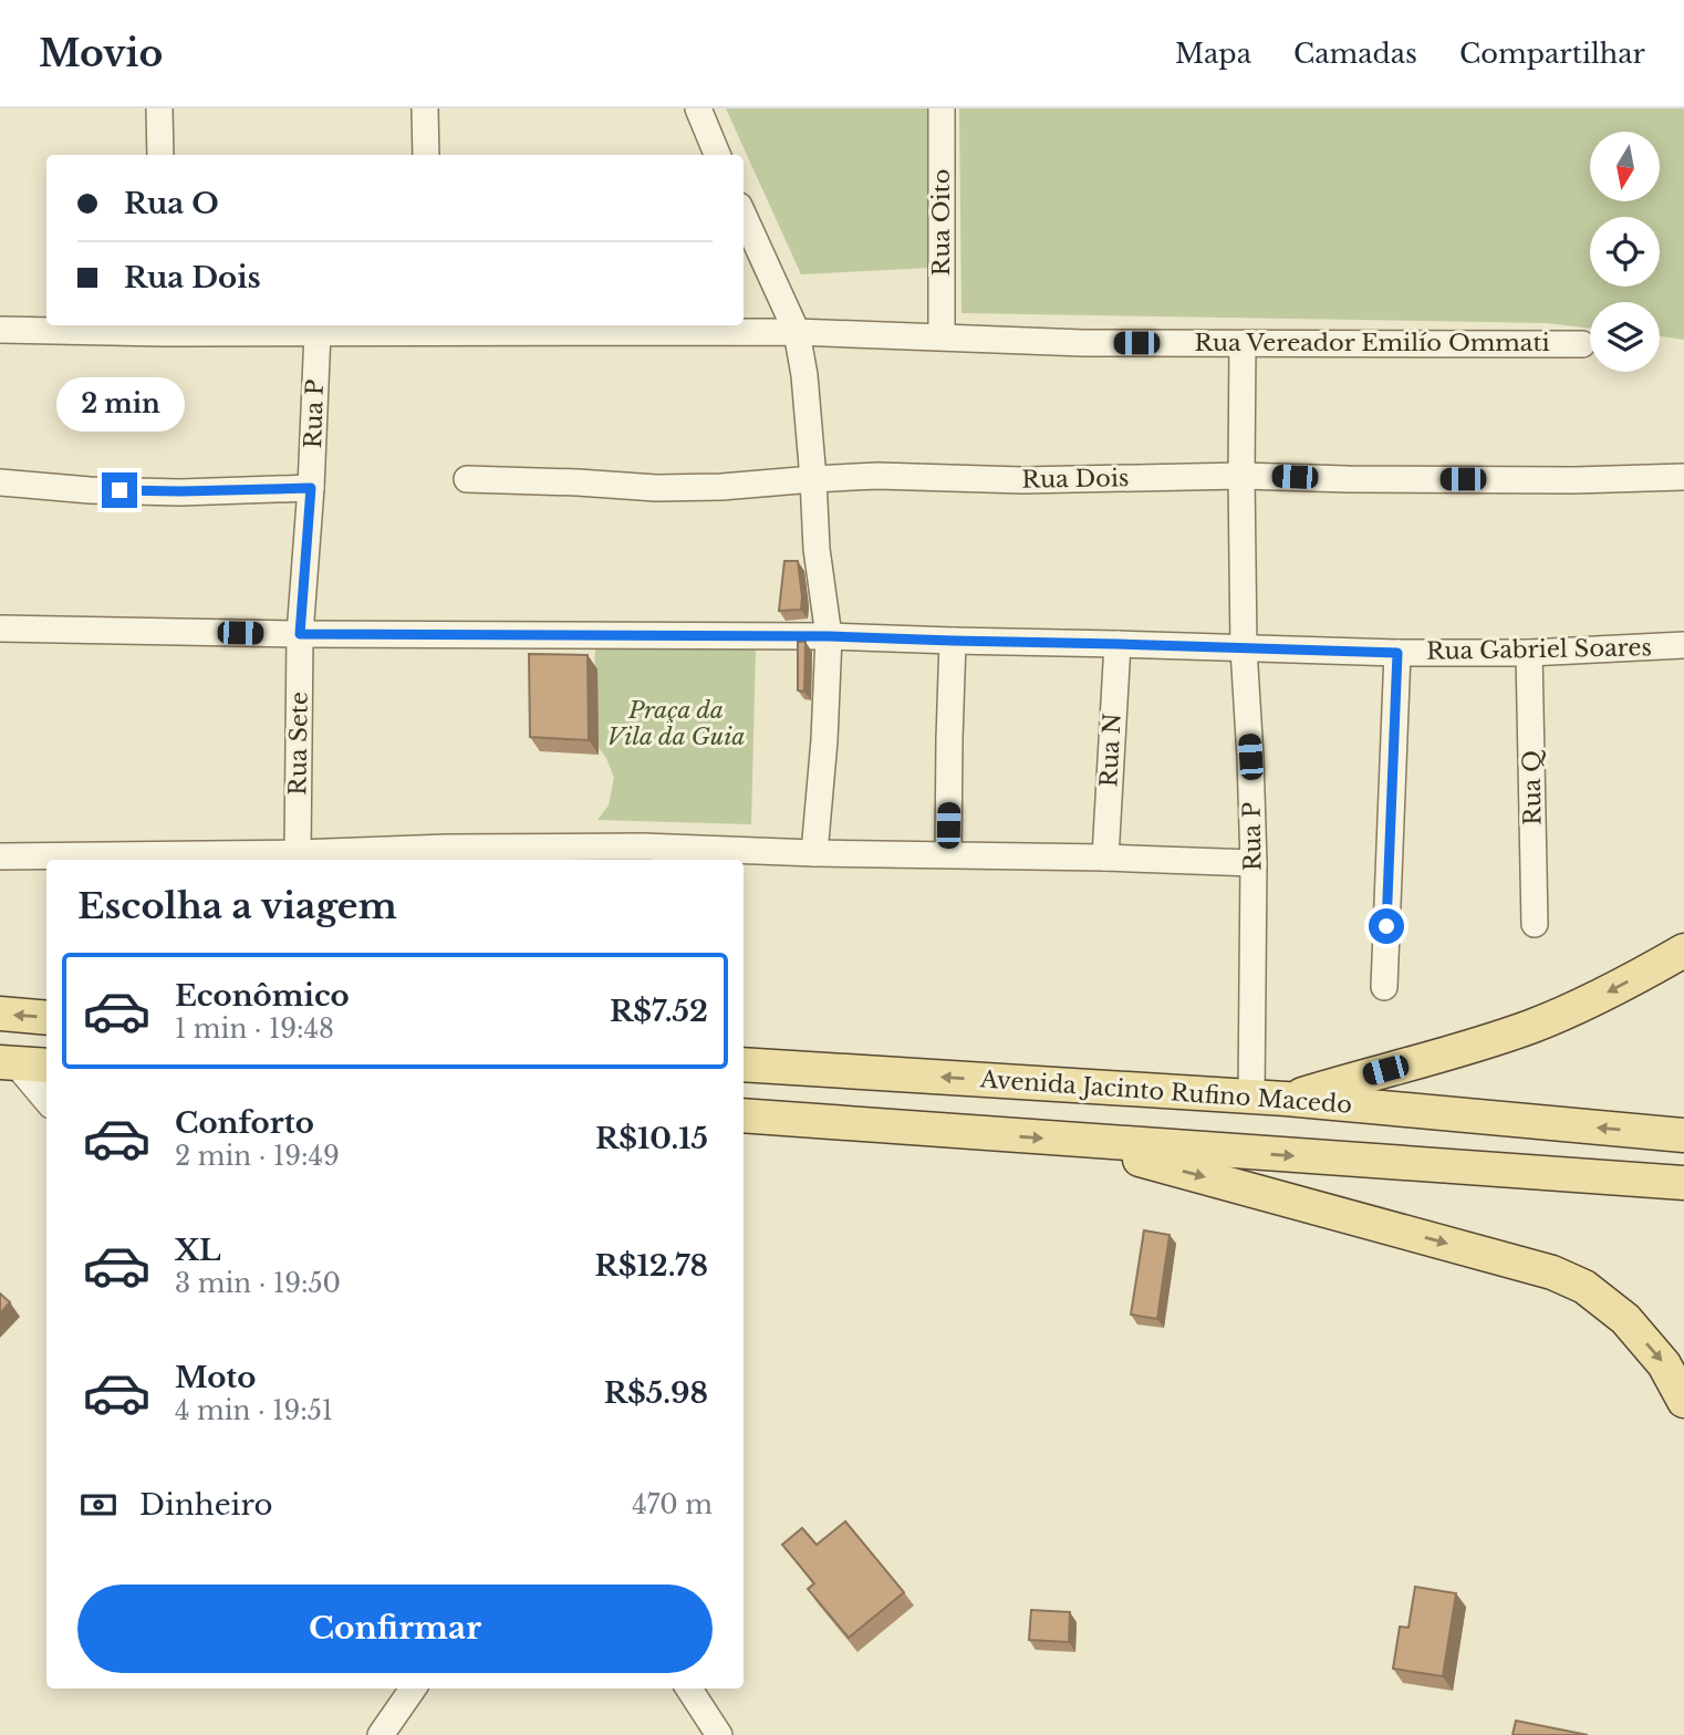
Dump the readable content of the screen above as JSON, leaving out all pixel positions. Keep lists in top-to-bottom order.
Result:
{
  "streets": {
    "main road": ["Avenida Jacinto Rufino Macedo"],
    "street": [
      "Rua Oito",
      "Rua Vereador Emilío Ommati",
      "Rua P",
      "Rua Dois",
      "Rua Gabriel Soares",
      "Rua Sete",
      "Rua N",
      "Rua Q"
    ]
  },
  "crossings": [
    ["Rua Oito", "Rua Vereador Emilío Ommati"],
    ["Rua Vereador Emilío Ommati", "Rua P"],
    ["Rua P", "Rua Dois"],
    ["Rua P", "Rua Gabriel Soares"],
    ["Rua P", "Rua Sete"],
    ["Rua P", "Avenida Jacinto Rufino Macedo"],
    ["Rua Gabriel Soares", "Rua Sete"],
    ["Rua Gabriel Soares", "Rua N"],
    ["Rua Gabriel Soares", "Rua Q"]
  ],
  "parks": ["Praça da Vila da Guia"],
  "north": "bottom",
  "page": {
    "header": "Movio",
    "nav": ["Mapa", "Camadas", "Compartilhar"],
    "banner": ["Rua O", "Rua Dois"],
    "bubble": "2 min",
    "heading": "Escolha a viagem",
    "list": [
      {
        "name": "Econômico",
        "note": "1 min · 19:48",
        "value": "R$7.52"
      },
      {
        "name": "Conforto",
        "note": "2 min · 19:49",
        "value": "R$10.15"
      },
      {
        "name": "XL",
        "note": "3 min · 19:50",
        "value": "R$12.78"
      },
      {
        "name": "Moto",
        "note": "4 min · 19:51",
        "value": "R$5.98"
      }
    ],
    "pay": ["Dinheiro", "470 m"],
    "buttons": "Confirmar"
  }
}
